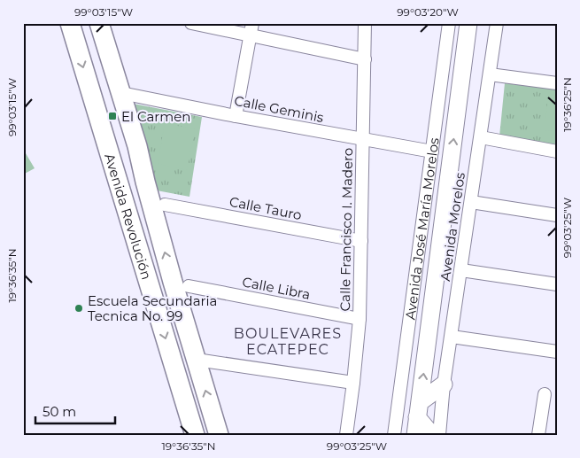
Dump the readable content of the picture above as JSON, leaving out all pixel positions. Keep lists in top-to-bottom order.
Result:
{
  "streets": {
    "main road": ["Avenida Revolución", "Avenida José María Morelos"],
    "street": [
      "Calle Geminis",
      "Calle Tauro",
      "Avenida Morelos",
      "Calle Francisco I. Madero",
      "Calle Libra"
    ]
  },
  "crossings": [
    ["Calle Geminis", "Avenida Revolución"],
    ["Calle Geminis", "Avenida José María Morelos"],
    ["Calle Geminis", "Calle Francisco I. Madero"],
    ["Calle Tauro", "Calle Francisco I. Madero"],
    ["Calle Francisco I. Madero", "Calle Libra"]
  ],
  "districts": ["BOULEVARES ECATEPEC"],
  "places": {
    "transit": ["El Carmen"],
    "other": ["Escuela Secundaria Tecnica No. 99"]
  },
  "scale_bar": "50 m",
  "coordinates": [
    "99°03'15\"W",
    "99°03'20\"W",
    "19°36'25\"N",
    "99°03'25\"W",
    "19°36'35\"N"
  ]
}
